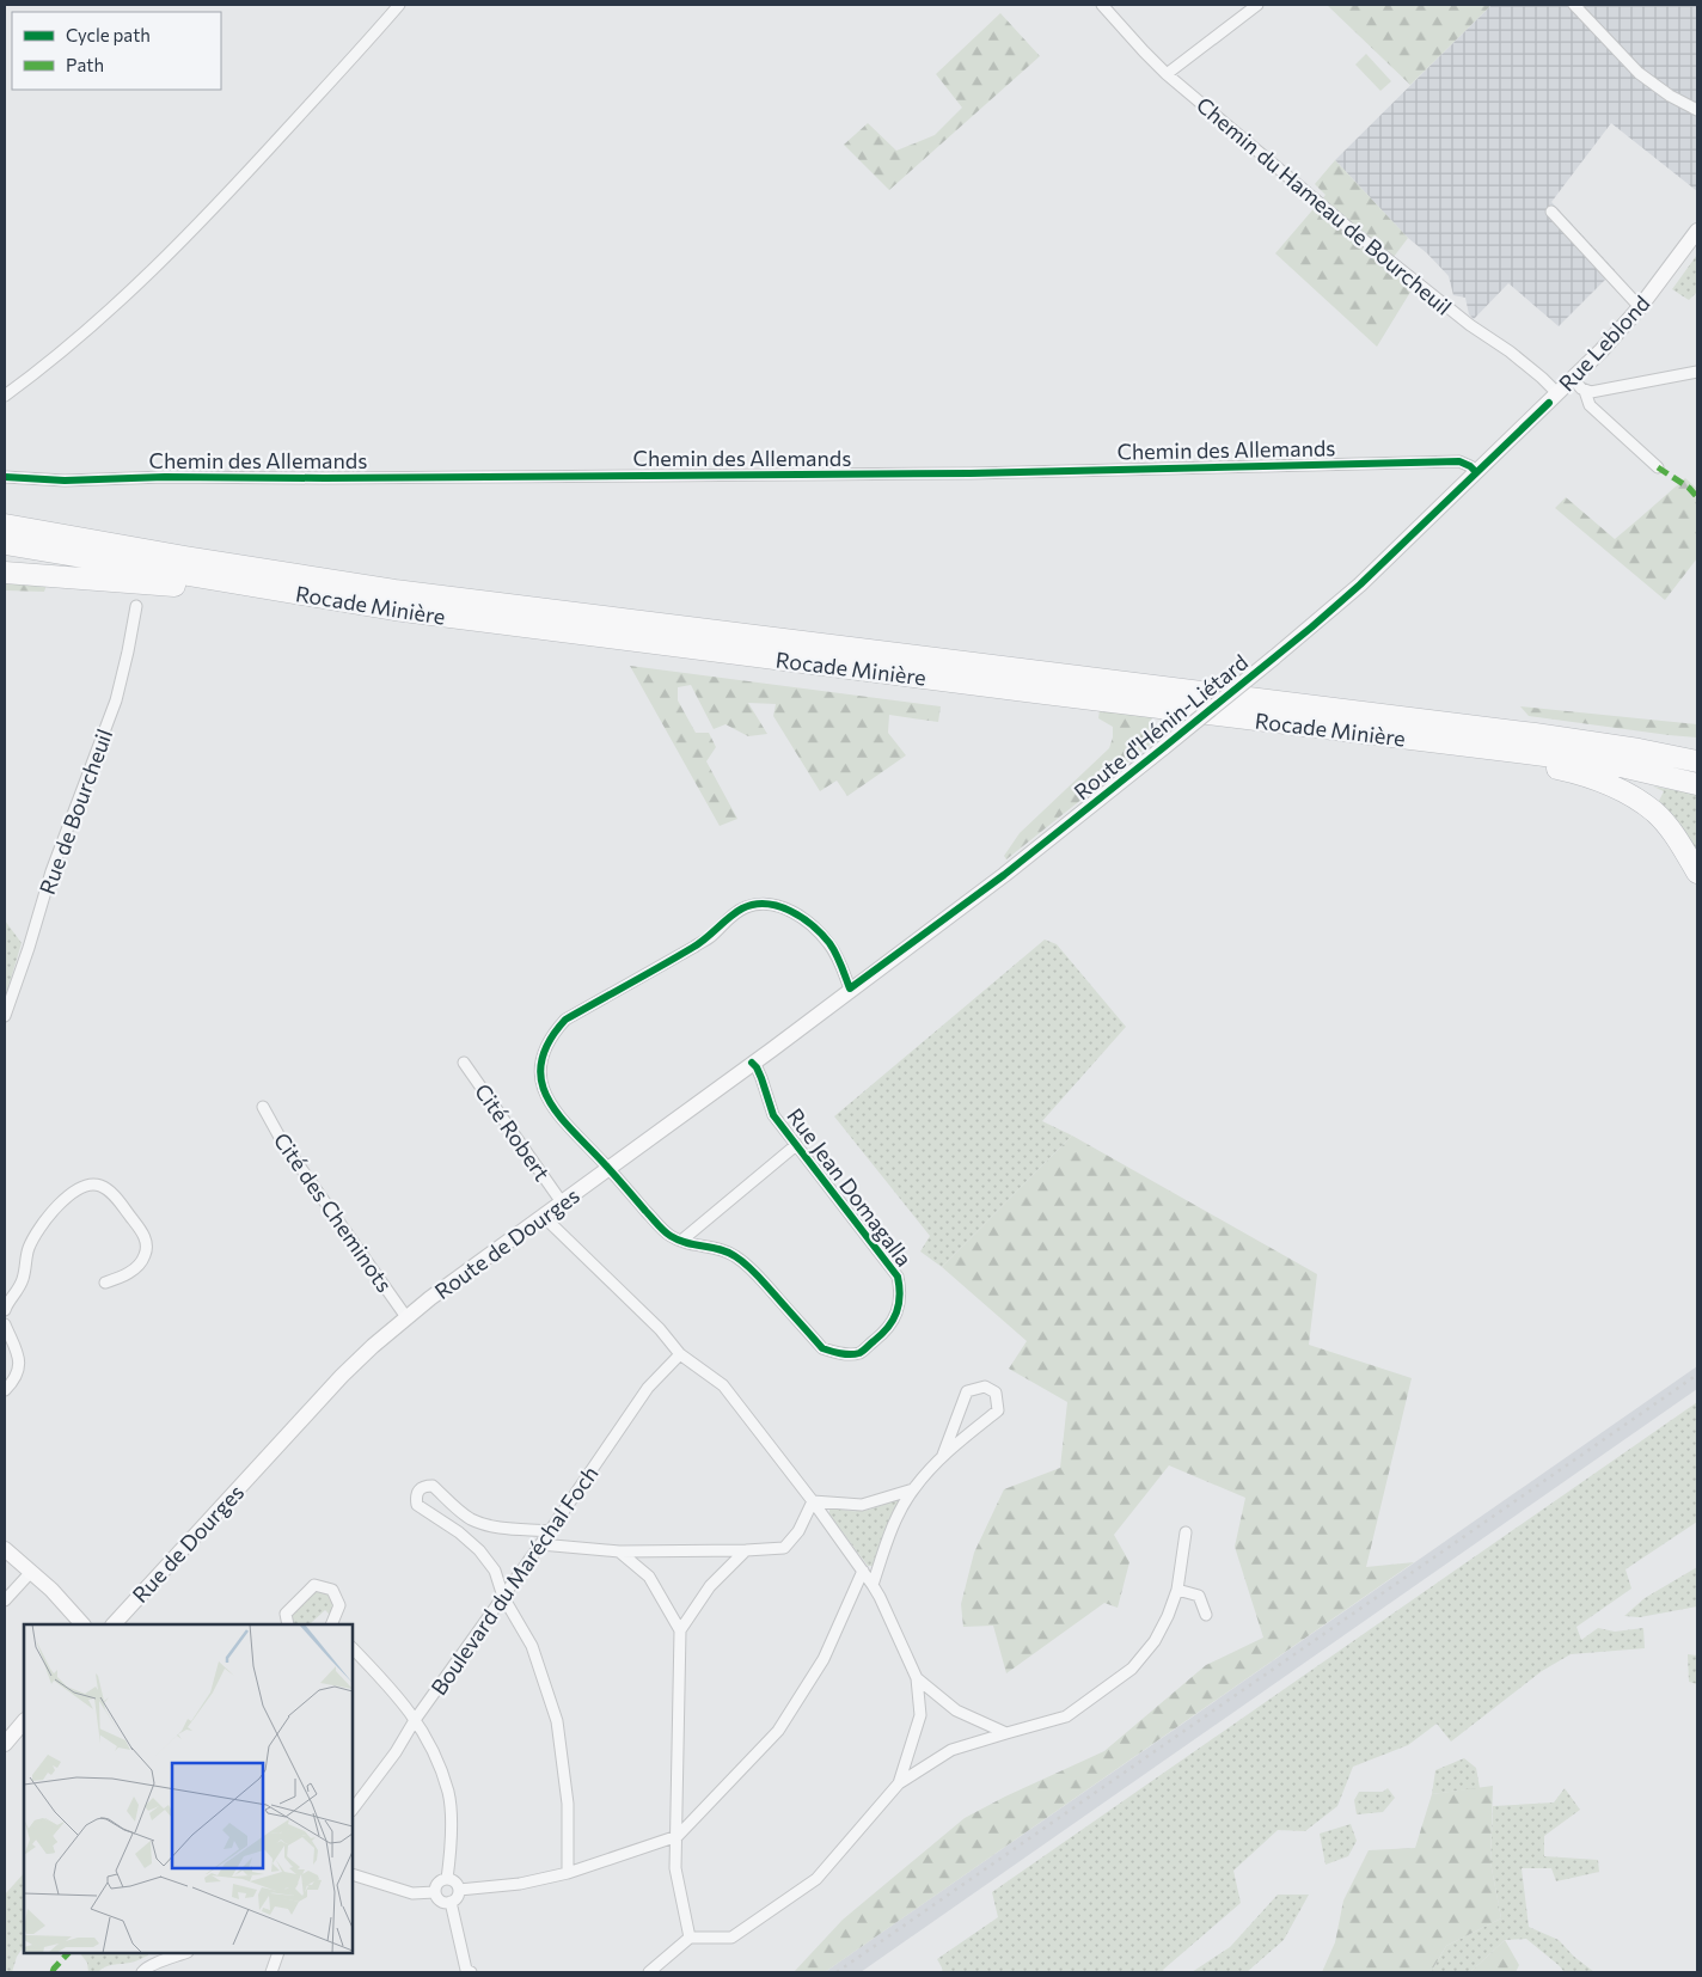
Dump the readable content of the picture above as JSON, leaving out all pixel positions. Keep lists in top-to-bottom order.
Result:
{
  "streets": {
    "highway": ["Rocade Minière"],
    "main road": [
      "Rue Leblond",
      "Route d'Hénin-Liétard",
      "Route de Dourges",
      "Rue de Dourges"
    ],
    "street": [
      "Chemin du Hameau de Bourcheuil",
      "Chemin des Allemands",
      "Rue de Bourcheuil",
      "Cité Robert",
      "Rue Jean Domagalla",
      "Cité des Cheminots",
      "Boulevard du Maréchal Foch"
    ]
  },
  "crossings": [
    ["Chemin du Hameau de Bourcheuil", "Rue Leblond"],
    ["Rue Leblond", "Chemin des Allemands"],
    ["Rue Leblond", "Route d'Hénin-Liétard"],
    ["Chemin des Allemands", "Route d'Hénin-Liétard"],
    ["Route d'Hénin-Liétard", "Rue Jean Domagalla"],
    ["Route d'Hénin-Liétard", "Route de Dourges"],
    ["Cité Robert", "Route de Dourges"],
    ["Rue Jean Domagalla", "Route de Dourges"],
    ["Cité des Cheminots", "Route de Dourges"],
    ["Route de Dourges", "Rue de Dourges"]
  ],
  "legend": ["Cycle path", "Path"]
}
